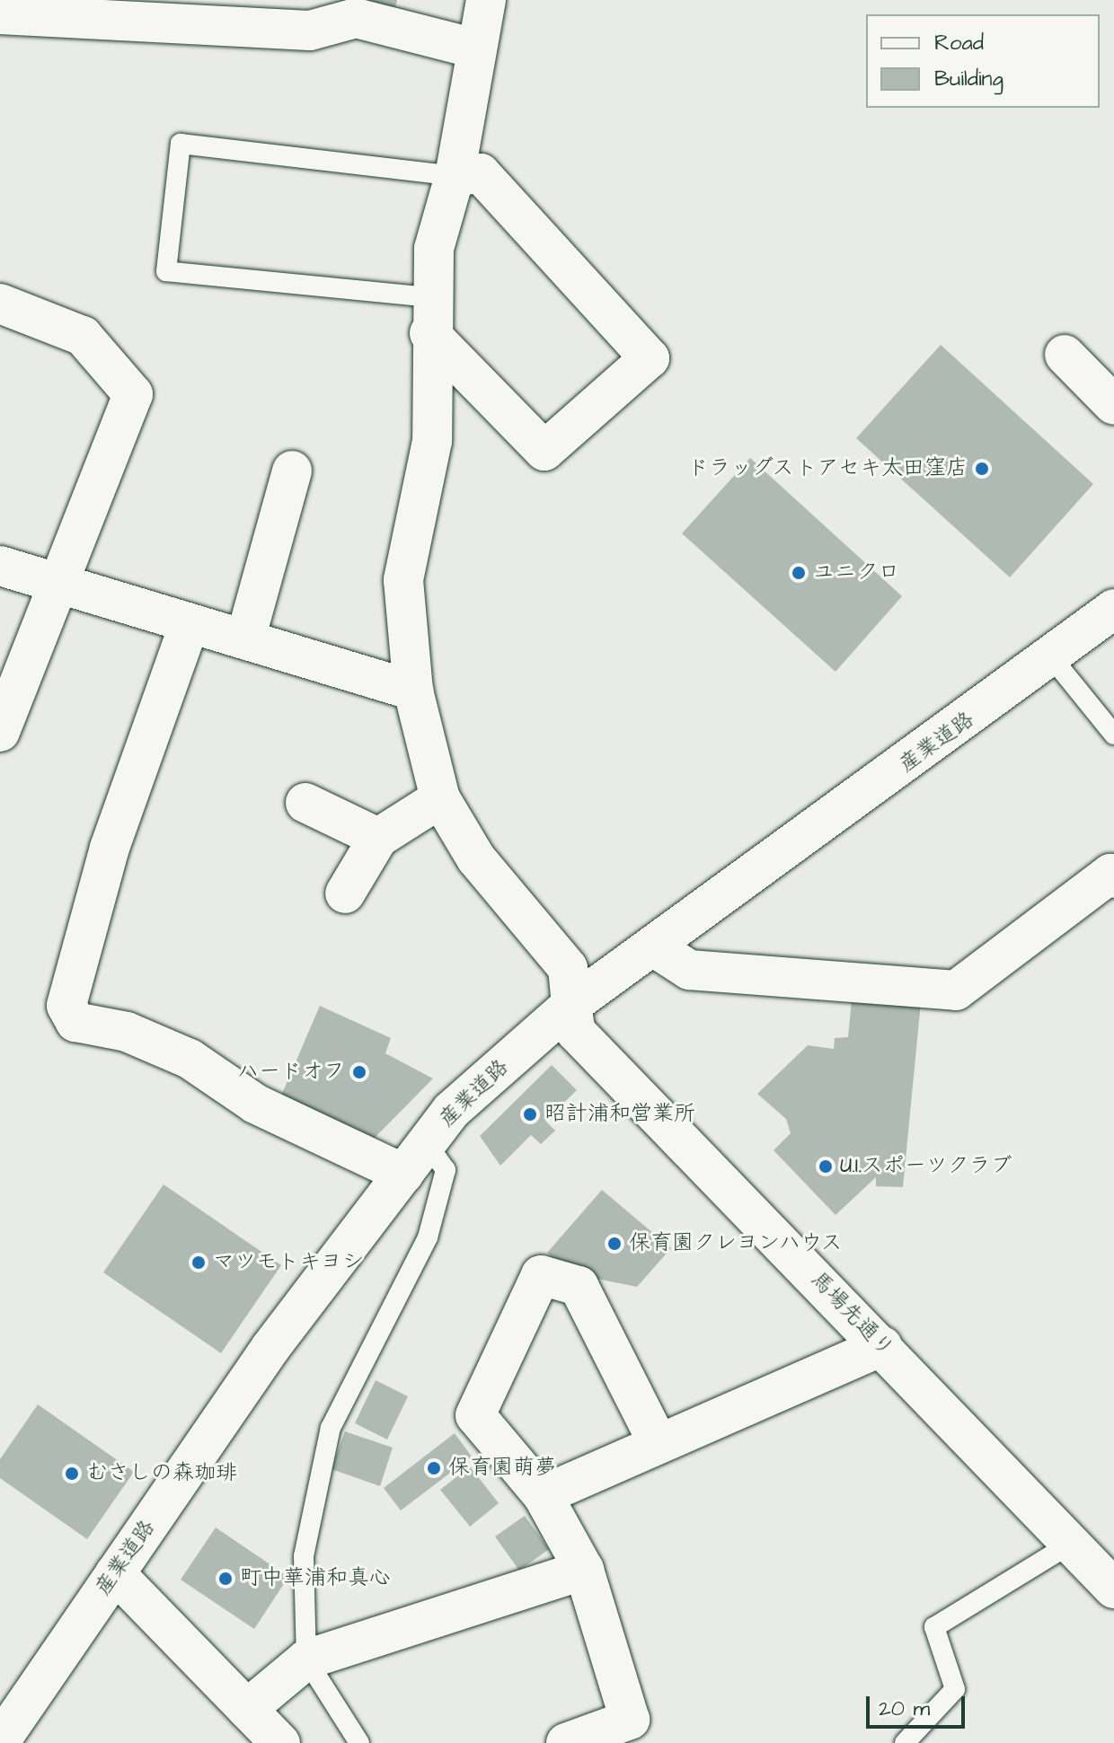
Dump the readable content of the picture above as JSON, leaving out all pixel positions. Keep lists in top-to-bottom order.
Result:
{
  "streets": {
    "street": ["産業道路", "馬場先通り"]
  },
  "crossings": [
    ["産業道路", "馬場先通り"]
  ],
  "places": [
    "ドラッグストアセキ太田窪店",
    "ユニクロ",
    "ハードオフ",
    "昭計浦和営業所",
    "U.I.スポーツクラブ",
    "保育園クレヨンハウス",
    "マツモトキヨシ",
    "保育園萌夢",
    "むさしの森珈琲",
    "町中華浦和真心"
  ],
  "legend": ["Road", "Building"],
  "scale_bar": "20 m"
}
